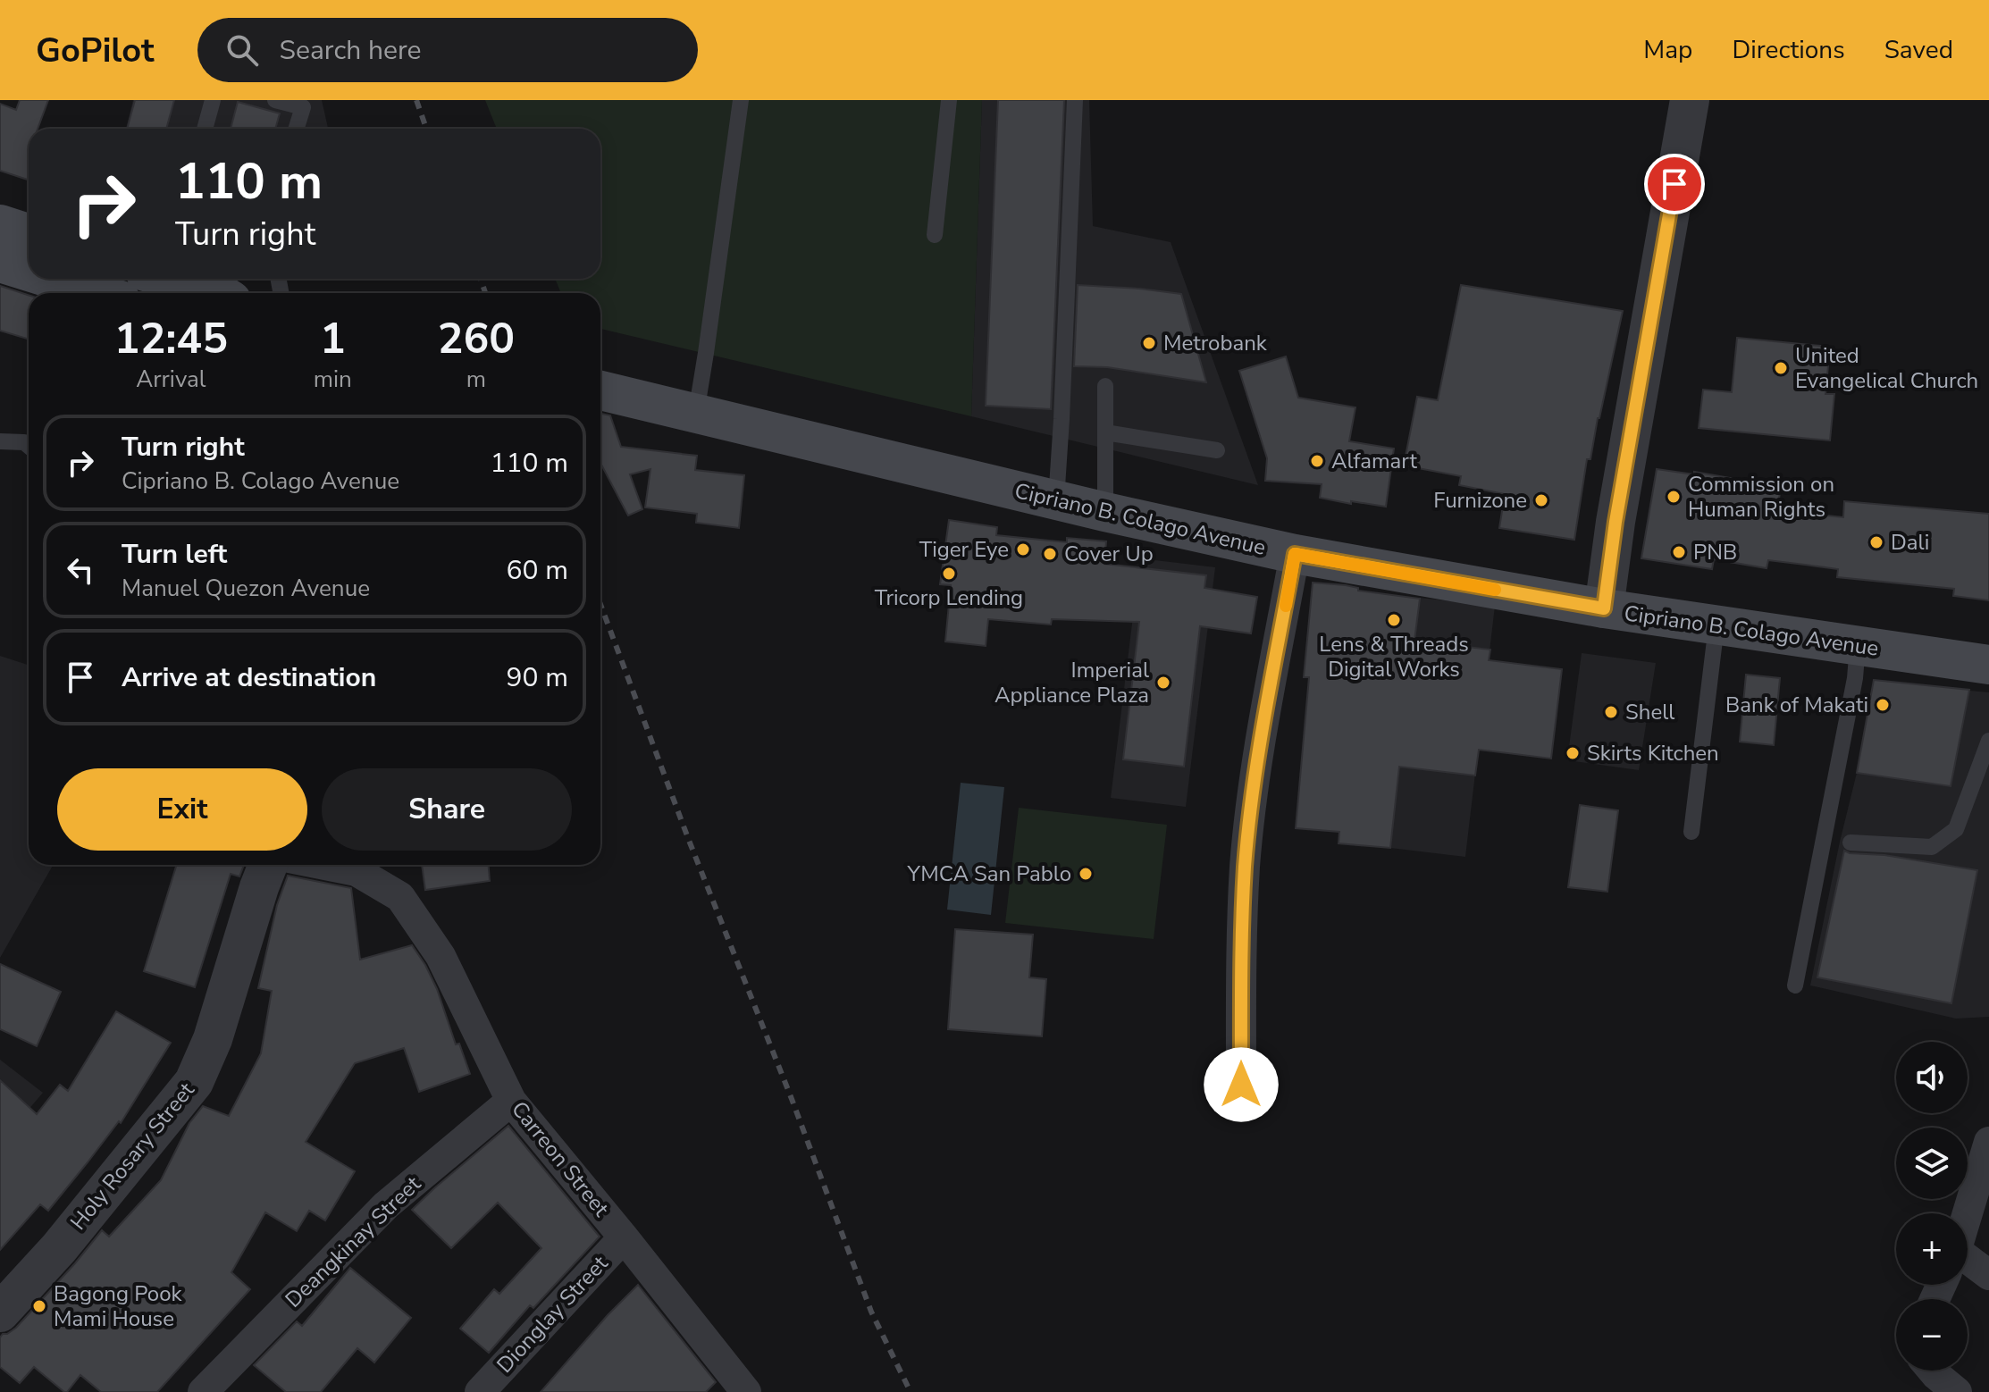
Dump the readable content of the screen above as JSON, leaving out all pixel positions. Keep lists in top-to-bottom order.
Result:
{
  "streets": {
    "main road": ["Cipriano B. Colago Avenue"],
    "street": [
      "Holy Rosary Street",
      "Carreon Street",
      "Deangkinay Street",
      "Dionglay Street"
    ]
  },
  "crossings": [
    ["Carreon Street", "Deangkinay Street"],
    ["Carreon Street", "Dionglay Street"]
  ],
  "places": [
    "Metrobank",
    "United Evangelical Church",
    "Alfamart",
    "Commission on Human Rights",
    "Furnizone",
    "Dali",
    "Tiger Eye",
    "PNB",
    "Cover Up",
    "Tricorp Lending",
    "Lens & Threads Digital Works",
    "Imperial Appliance Plaza",
    "Bank of Makati",
    "Shell",
    "Skirts Kitchen",
    "YMCA San Pablo",
    "Bagong Pook Mami House"
  ],
  "page": {
    "header": "GoPilot",
    "search": "Search here",
    "nav": ["Map", "Directions", "Saved"],
    "turn": ["110 m", "Turn right"],
    "eta": [
      "12:45",
      "Arrival",
      "1",
      "min",
      "260",
      "m"
    ],
    "list": [
      {
        "name": "Turn right",
        "note": "Cipriano B. Colago Avenue",
        "value": "110 m"
      },
      {
        "name": "Turn left",
        "note": "Manuel Quezon Avenue",
        "value": "60 m"
      },
      {
        "name": "Arrive at destination",
        "value": "90 m"
      }
    ],
    "buttons": ["Exit", "Share"],
    "map_buttons": ["+", "−"]
  }
}
